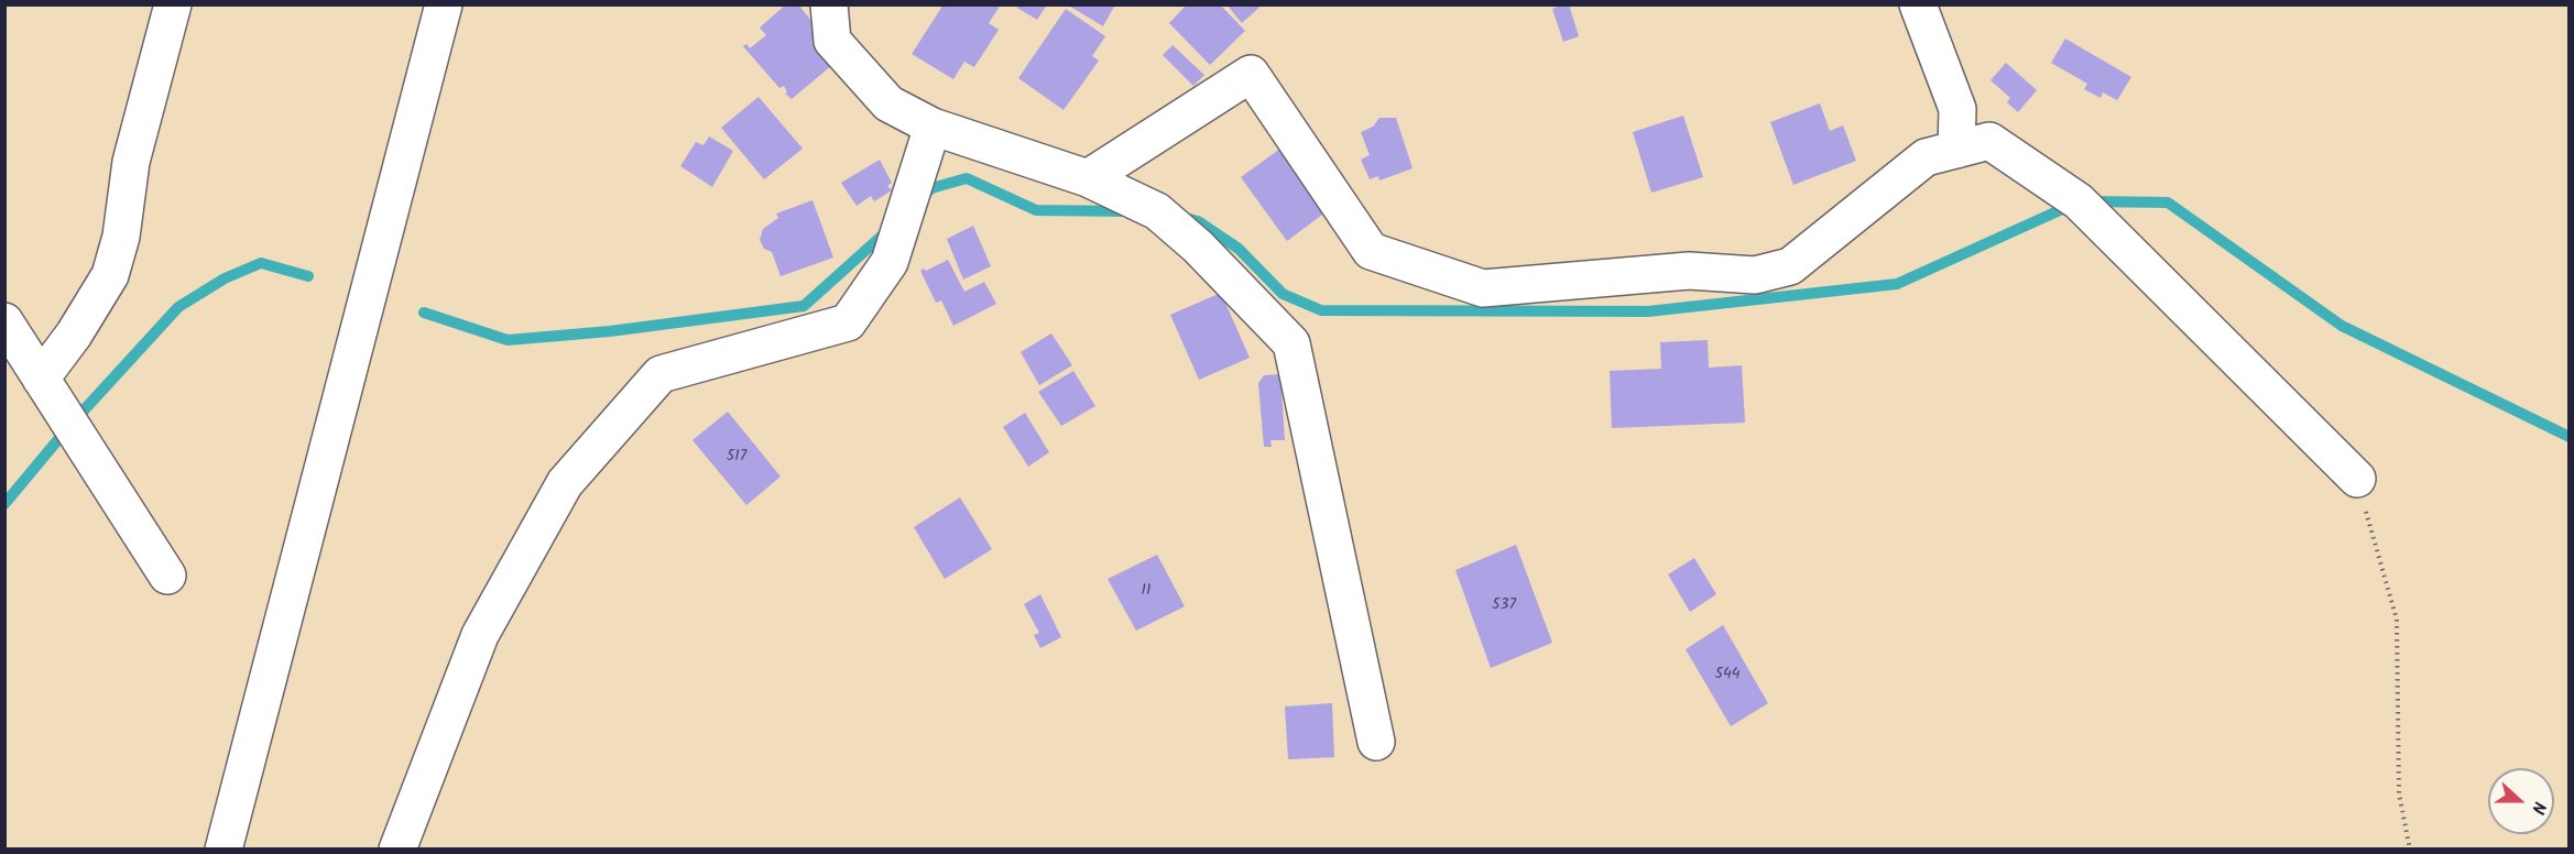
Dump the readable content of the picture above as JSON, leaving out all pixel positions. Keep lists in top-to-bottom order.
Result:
{
  "house_numbers": [
    "517",
    "11",
    "537",
    "544"
  ],
  "north": "right"
}
